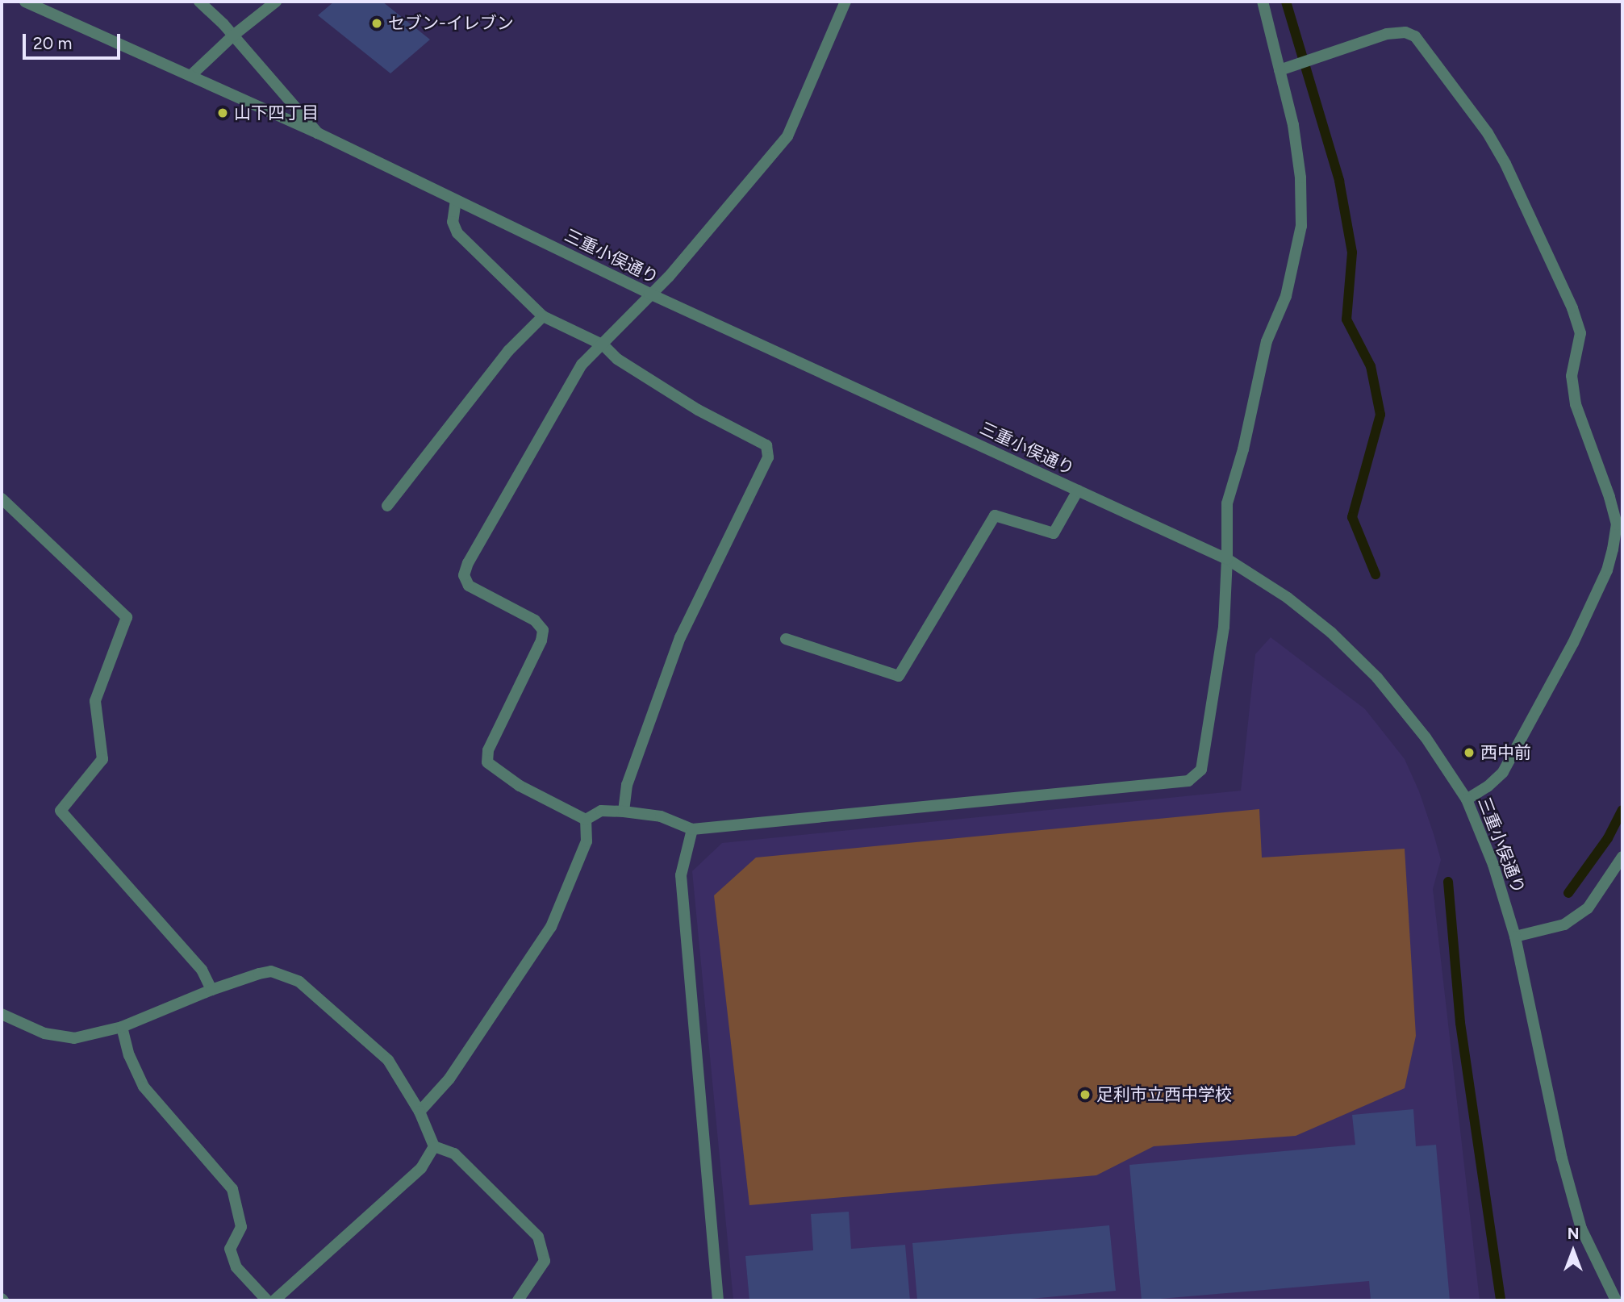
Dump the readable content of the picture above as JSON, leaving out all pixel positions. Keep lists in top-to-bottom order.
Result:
{
  "streets": {
    "street": ["三重小俣通り"]
  },
  "places": [
    "セブン-イレブン",
    "山下四丁目",
    "西中前",
    "足利市立西中学校"
  ],
  "scale_bar": "20 m",
  "north": "top"
}
